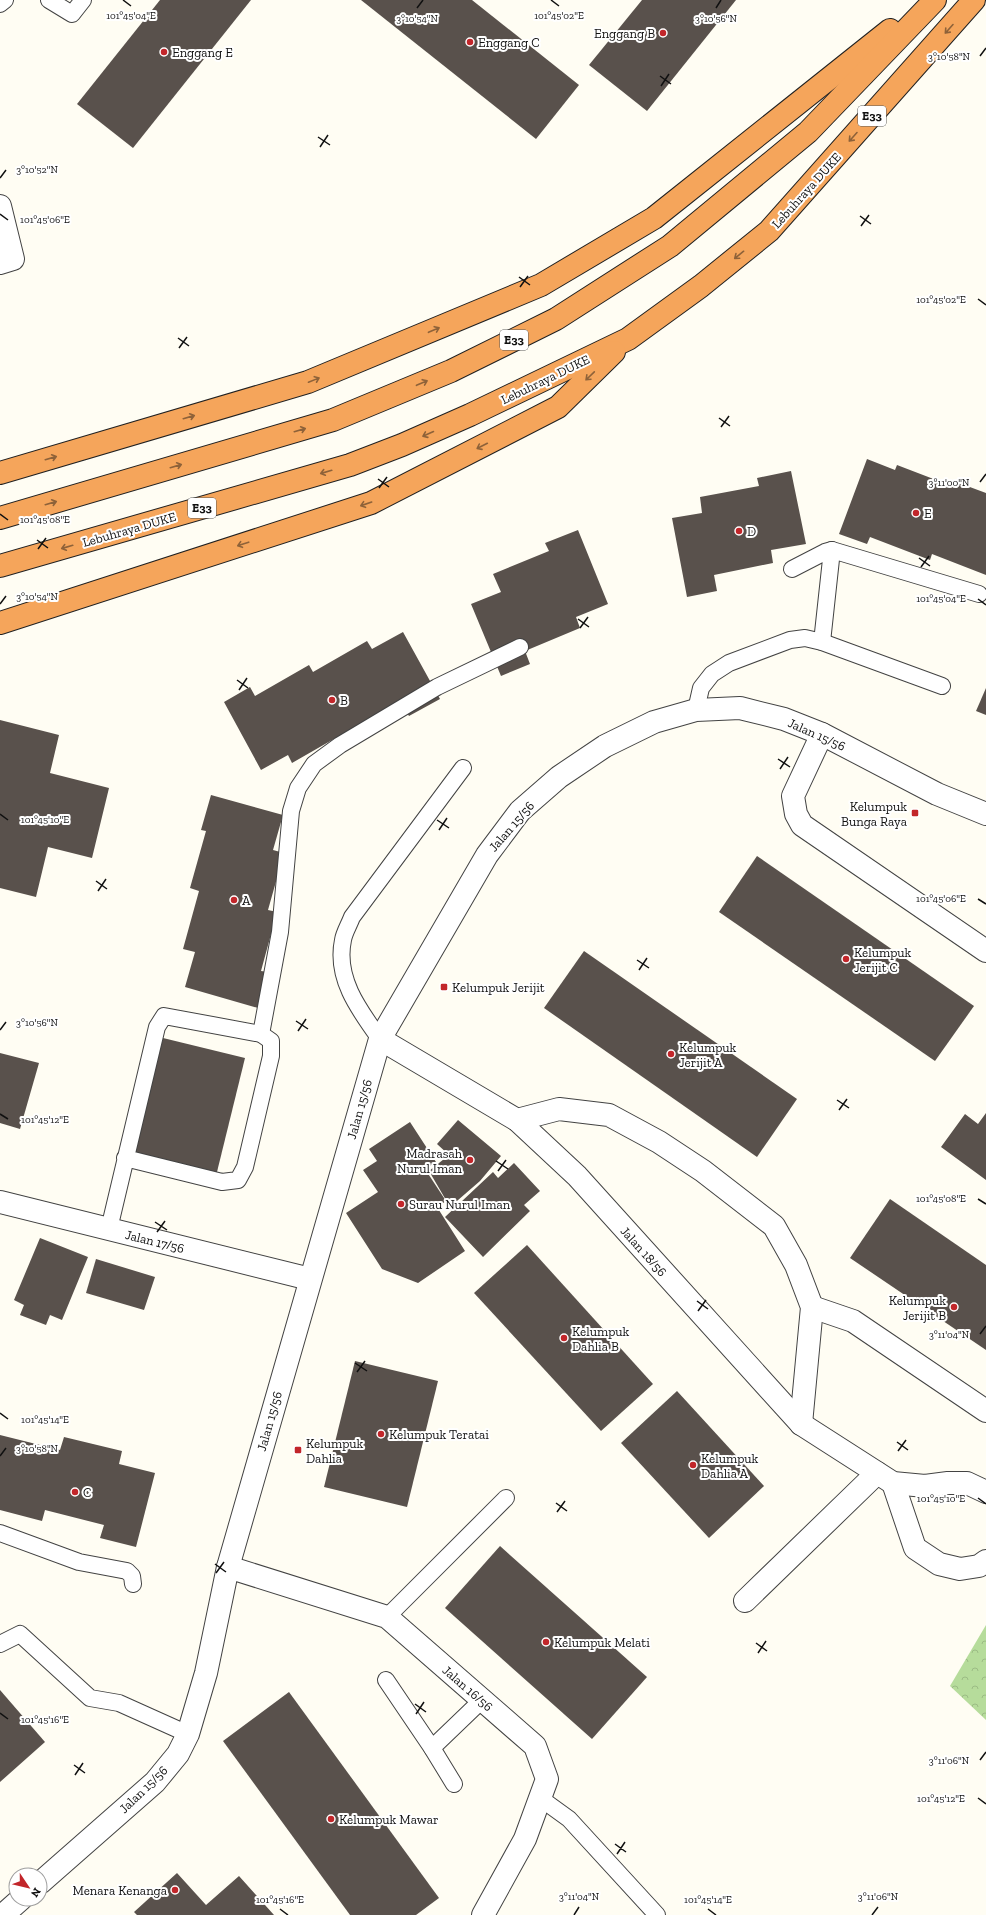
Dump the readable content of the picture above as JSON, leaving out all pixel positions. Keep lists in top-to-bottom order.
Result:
{
  "streets": {
    "highway": ["E33", "Lebuhraya DUKE"],
    "street": [
      "Jalan 15/56",
      "Jalan 17/56",
      "Jalan 18/56",
      "Jalan 16/56"
    ]
  },
  "crossings": [
    ["Jalan 15/56", "Jalan 17/56"],
    ["Jalan 15/56", "Jalan 18/56"],
    ["Jalan 15/56", "Jalan 16/56"]
  ],
  "places": {
    "other": [
      "Enggang B",
      "Enggang C",
      "Enggang E",
      "E",
      "D",
      "B",
      "A",
      "Kelumpuk Jerijit C",
      "Kelumpuk Jerijit A",
      "Madrasah Nurul Iman",
      "Surau Nurul Iman",
      "Kelumpuk Jerijit B",
      "Kelumpuk Dahlia B",
      "Kelumpuk Teratai",
      "Kelumpuk Dahlia A",
      "C",
      "Kelumpuk Melati",
      "Kelumpuk Mawar",
      "Menara Kenanga"
    ],
    "transit": ["Kelumpuk Bunga Raya", "Kelumpuk Jerijit", "Kelumpuk Dahlia"]
  },
  "north": "bottom right",
  "coordinates": [
    "101°45'04\"E",
    "101°45'02\"E",
    "3°10'54\"N",
    "3°10'56\"N",
    "3°10'58\"N",
    "3°10'52\"N",
    "101°45'06\"E",
    "3°11'00\"N",
    "101°45'08\"E",
    "101°45'10\"E",
    "101°45'12\"E",
    "3°11'04\"N",
    "101°45'14\"E",
    "101°45'16\"E",
    "3°11'06\"N"
  ]
}
